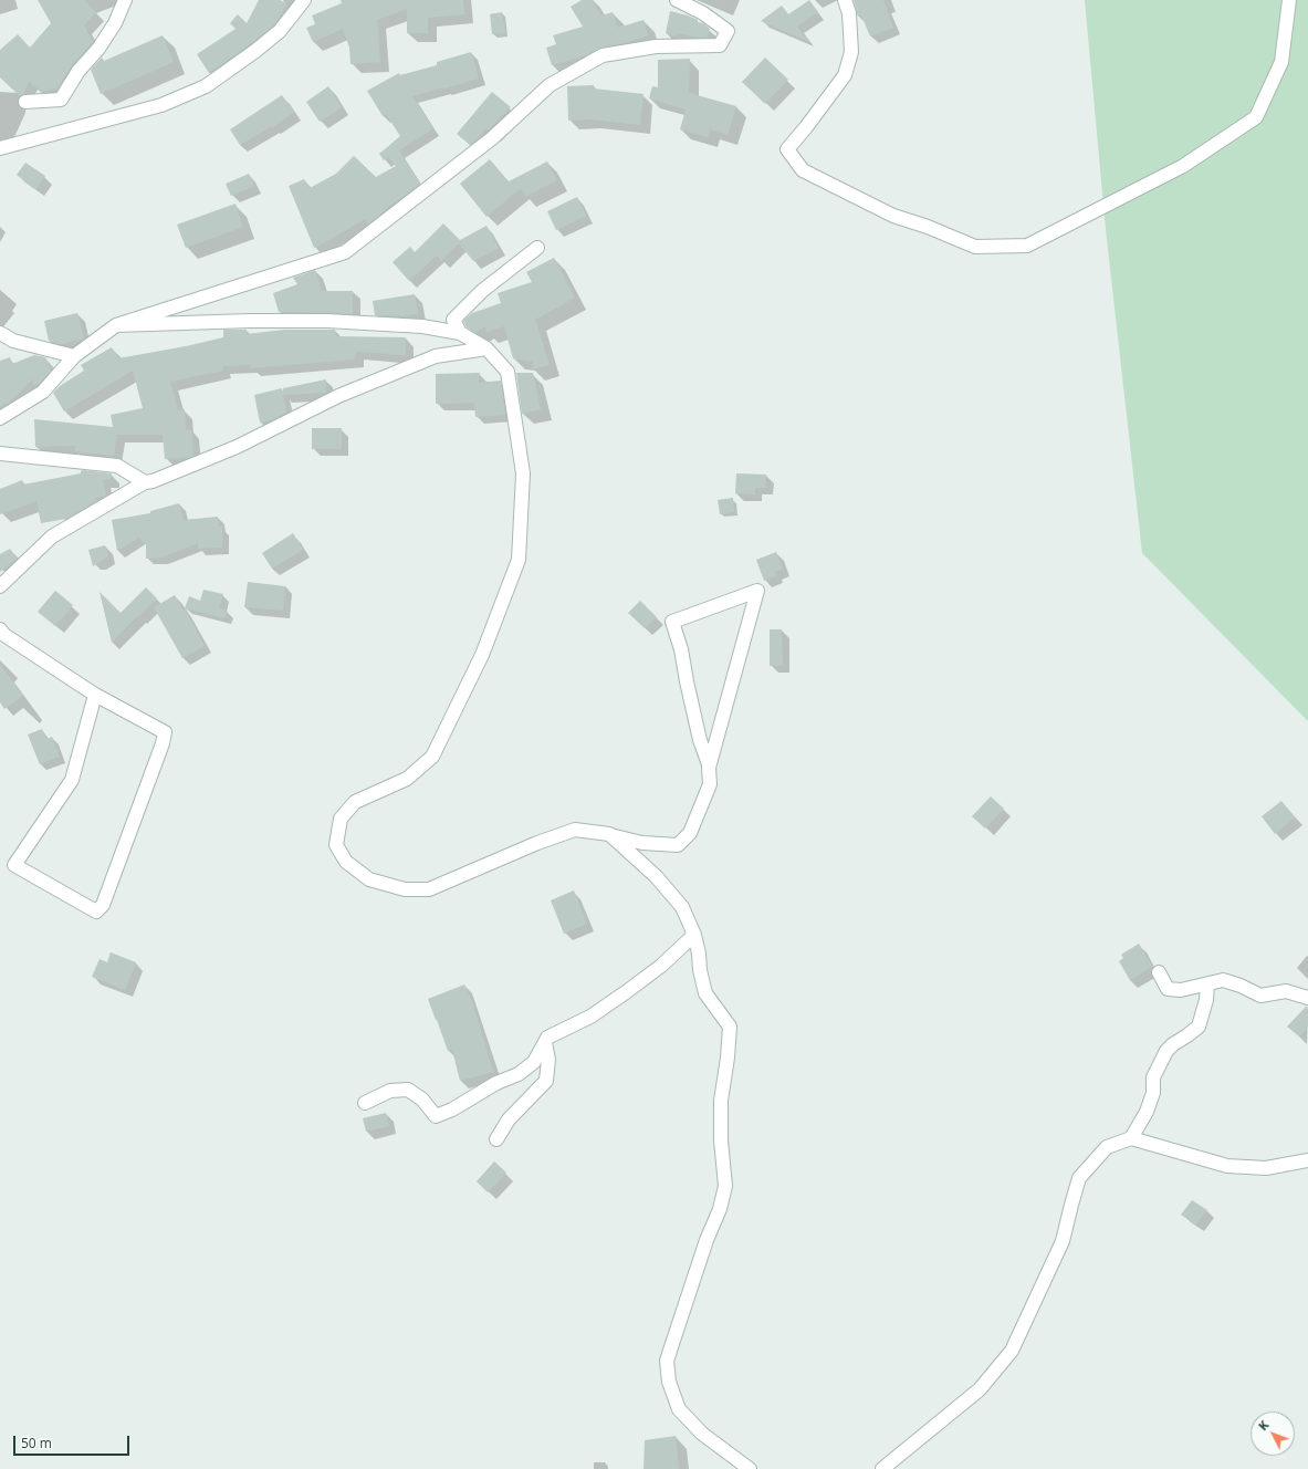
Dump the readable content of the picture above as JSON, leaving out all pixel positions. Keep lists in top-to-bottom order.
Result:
{
  "scale_bar": "50 m",
  "north": "top left"
}
